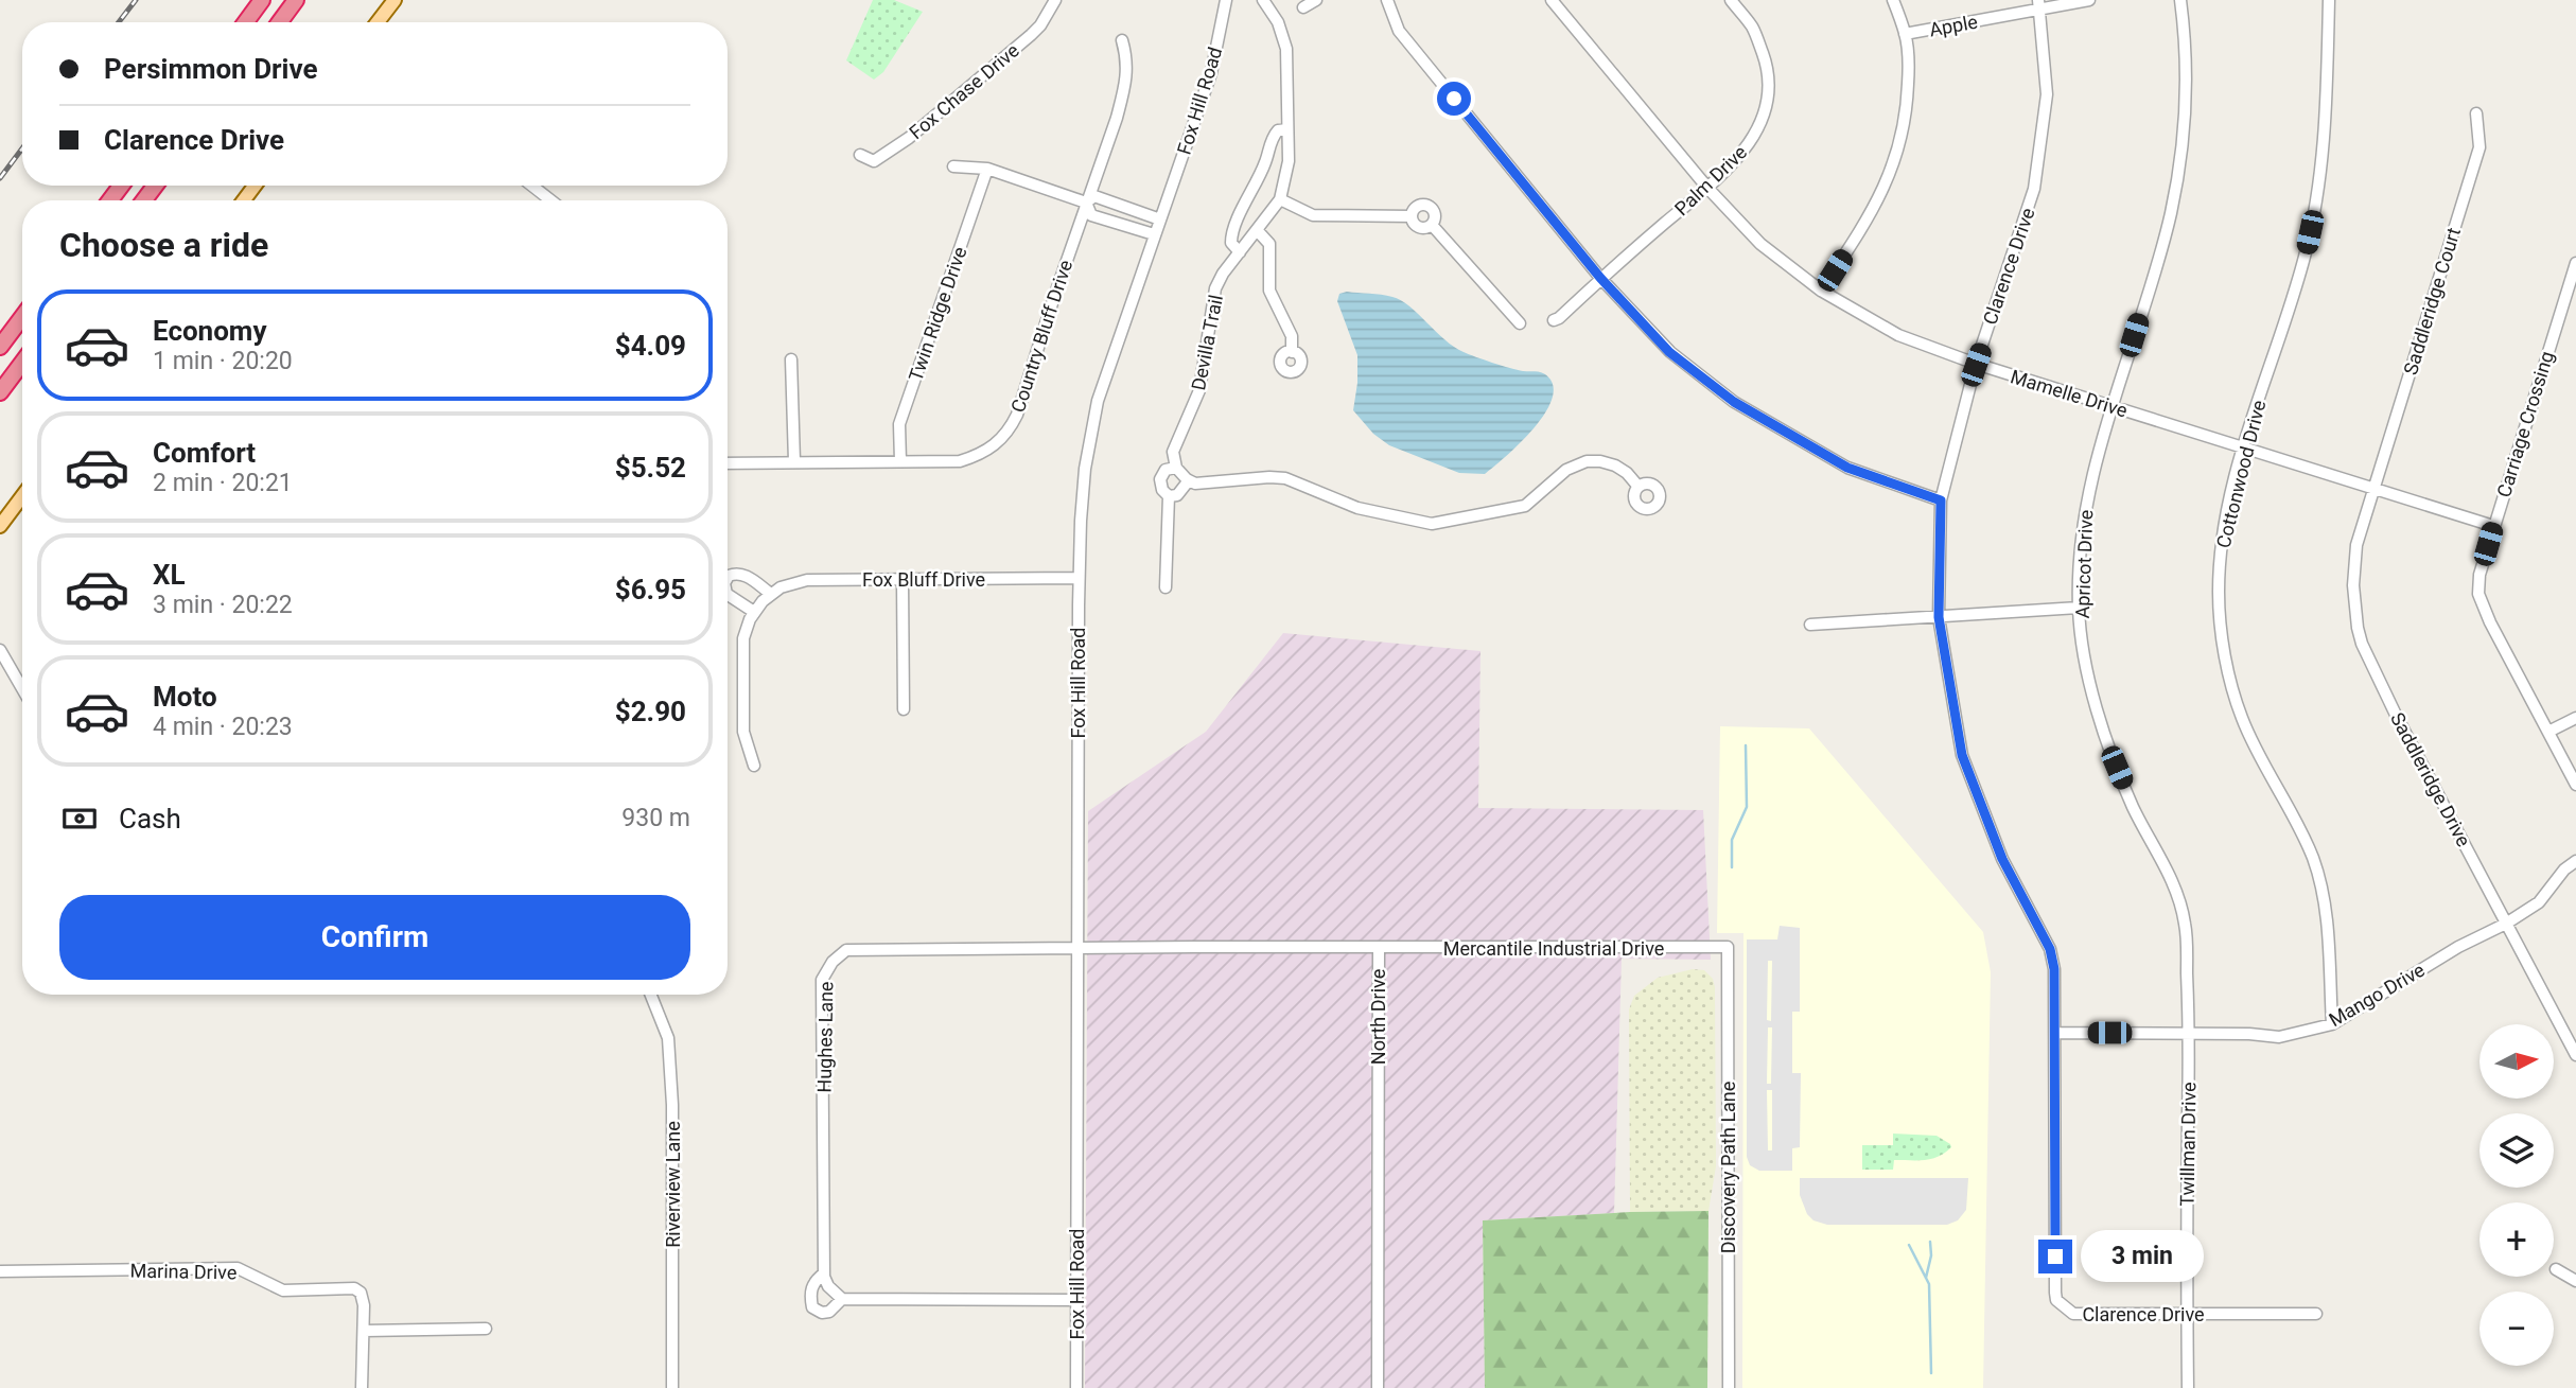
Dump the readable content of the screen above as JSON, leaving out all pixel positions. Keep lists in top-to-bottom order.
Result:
{
  "streets": {
    "street": [
      "Apple",
      "Fox Chase Drive",
      "Fox Hill Road",
      "Palm Drive",
      "Clarence Drive",
      "Saddleridge Court",
      "Twin Ridge Drive",
      "Country Bluff Drive",
      "Devilla Trail",
      "Mamelle Drive",
      "Carriage Crossing",
      "Cottonwood Drive",
      "Apricot Drive",
      "Fox Bluff Drive",
      "Saddleridge Drive",
      "Mercantile Industrial Drive",
      "Mango Drive",
      "North Drive",
      "Hughes Lane",
      "Twillman Drive",
      "Discovery Path Lane",
      "Riverview Lane",
      "Marina Drive"
    ]
  },
  "crossings": [
    ["Apple", "Clarence Drive"],
    ["Fox Hill Road", "Fox Bluff Drive"],
    ["Fox Hill Road", "North Drive"],
    ["Fox Hill Road", "Hughes Lane"],
    ["Palm Drive", "Mamelle Drive"],
    ["Clarence Drive", "Mamelle Drive"],
    ["Clarence Drive", "Mango Drive"],
    ["Clarence Drive", "Twillman Drive"],
    ["Saddleridge Court", "Mamelle Drive"],
    ["Saddleridge Court", "Saddleridge Drive"],
    ["Twin Ridge Drive", "Country Bluff Drive"],
    ["Mamelle Drive", "Carriage Crossing"],
    ["Mamelle Drive", "Cottonwood Drive"],
    ["Mamelle Drive", "Apricot Drive"],
    ["Mamelle Drive", "Saddleridge Drive"],
    ["Cottonwood Drive", "Mango Drive"],
    ["Apricot Drive", "Mango Drive"],
    ["Apricot Drive", "Twillman Drive"],
    ["Saddleridge Drive", "Mango Drive"],
    ["Mercantile Industrial Drive", "North Drive"],
    ["Mercantile Industrial Drive", "Discovery Path Lane"],
    ["Mango Drive", "Twillman Drive"],
    ["North Drive", "Hughes Lane"]
  ],
  "north": "right",
  "page": {
    "banner": ["Persimmon Drive", "Clarence Drive"],
    "heading": "Choose a ride",
    "list": [
      {
        "name": "Economy",
        "note": "1 min · 20:20",
        "value": "$4.09"
      },
      {
        "name": "Comfort",
        "note": "2 min · 20:21",
        "value": "$5.52"
      },
      {
        "name": "XL",
        "note": "3 min · 20:22",
        "value": "$6.95"
      },
      {
        "name": "Moto",
        "note": "4 min · 20:23",
        "value": "$2.90"
      }
    ],
    "pay": ["Cash", "930 m"],
    "buttons": "Confirm",
    "map_buttons": ["+", "−"],
    "bubble": "3 min"
  }
}
